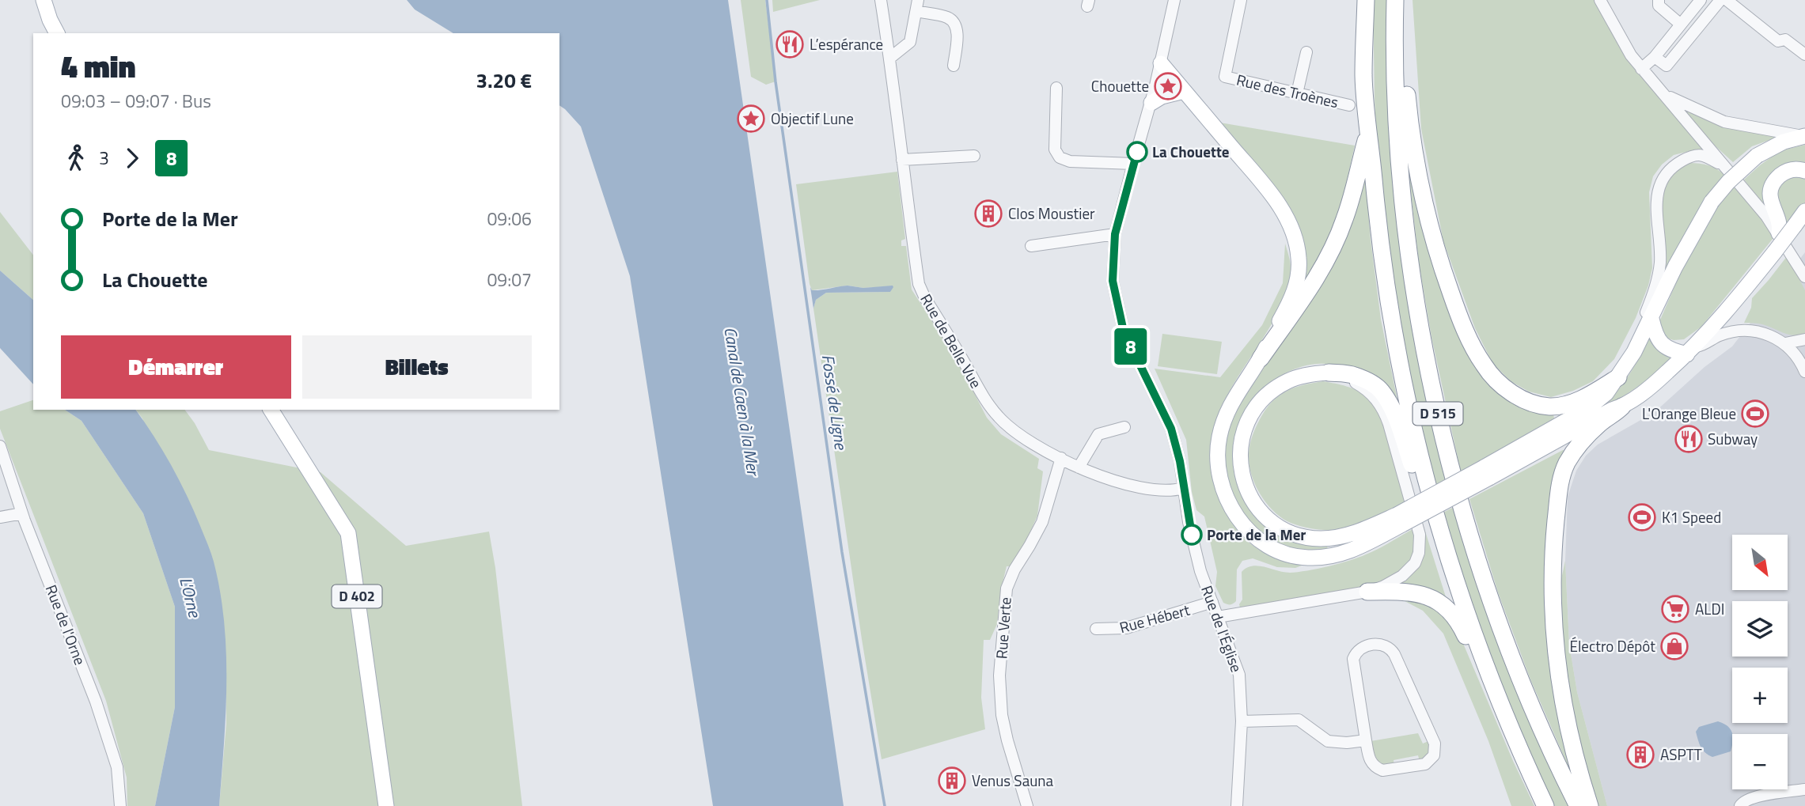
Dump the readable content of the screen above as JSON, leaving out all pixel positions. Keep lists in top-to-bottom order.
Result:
{
  "streets": {
    "highway": ["D 515"],
    "main road": ["D 402"],
    "street": [
      "Rue des Troènes",
      "Rue de Belle Vue",
      "Rue Hébert",
      "Rue de l'Orne",
      "Rue Verte",
      "Rue de l'Église"
    ]
  },
  "crossings": [
    ["Rue de Belle Vue", "Rue Verte"],
    ["Rue de Belle Vue", "Rue de l'Église"],
    ["Rue Hébert", "Rue de l'Église"]
  ],
  "water": ["Canal de Caen à la Mer", "Fossé de Ligne", "L'Orne"],
  "places": {
    "restaurant": ["L’espérance", "Subway"],
    "place": ["Chouette", "Objectif Lune"],
    "other": ["La Chouette", "Porte de la Mer"],
    "building": ["Clos Moustier", "ASPTT", "Venus Sauna"],
    "sports": ["L'Orange Bleue", "K1 Speed"],
    "supermarket": ["ALDI"],
    "shop": ["Électro Dépôt"]
  },
  "lines": ["bus line 8"],
  "north": "bottom right",
  "page": {
    "on_map": "8",
    "heading": ["4 min", "09:03 – 09:07 · Bus", "3.20 €"],
    "legs": ["3", "8"],
    "list": [
      {
        "name": "Porte de la Mer",
        "value": "09:06"
      },
      {
        "name": "La Chouette",
        "value": "09:07"
      }
    ],
    "buttons": ["Démarrer", "Billets"],
    "map_buttons": ["+", "−"]
  }
}
